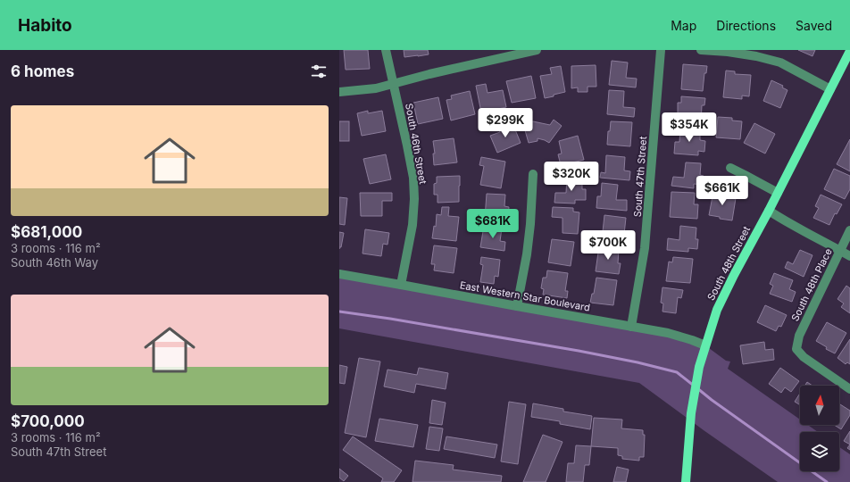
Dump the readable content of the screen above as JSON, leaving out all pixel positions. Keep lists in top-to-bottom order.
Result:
{
  "streets": {
    "main road": ["South 48th Street"],
    "street": [
      "South 46th Street",
      "South 47th Street",
      "South 48th Place",
      "East Western Star Boulevard"
    ]
  },
  "crossings": [
    ["South 46th Street", "East Western Star Boulevard"],
    ["South 47th Street", "East Western Star Boulevard"],
    ["South 48th Street", "East Western Star Boulevard"]
  ],
  "north": "top",
  "page": {
    "header": "Habito",
    "nav": ["Map", "Directions", "Saved"],
    "heading": "6 homes",
    "list": [
      {
        "name": "$681,000",
        "note": "3 rooms · 116 m² · South 46th Way"
      },
      {
        "name": "$700,000",
        "note": "3 rooms · 116 m² · South 47th Street"
      }
    ],
    "price": [
      "$299K",
      "$354K",
      "$320K",
      "$661K",
      "$681K",
      "$700K"
    ]
  }
}
